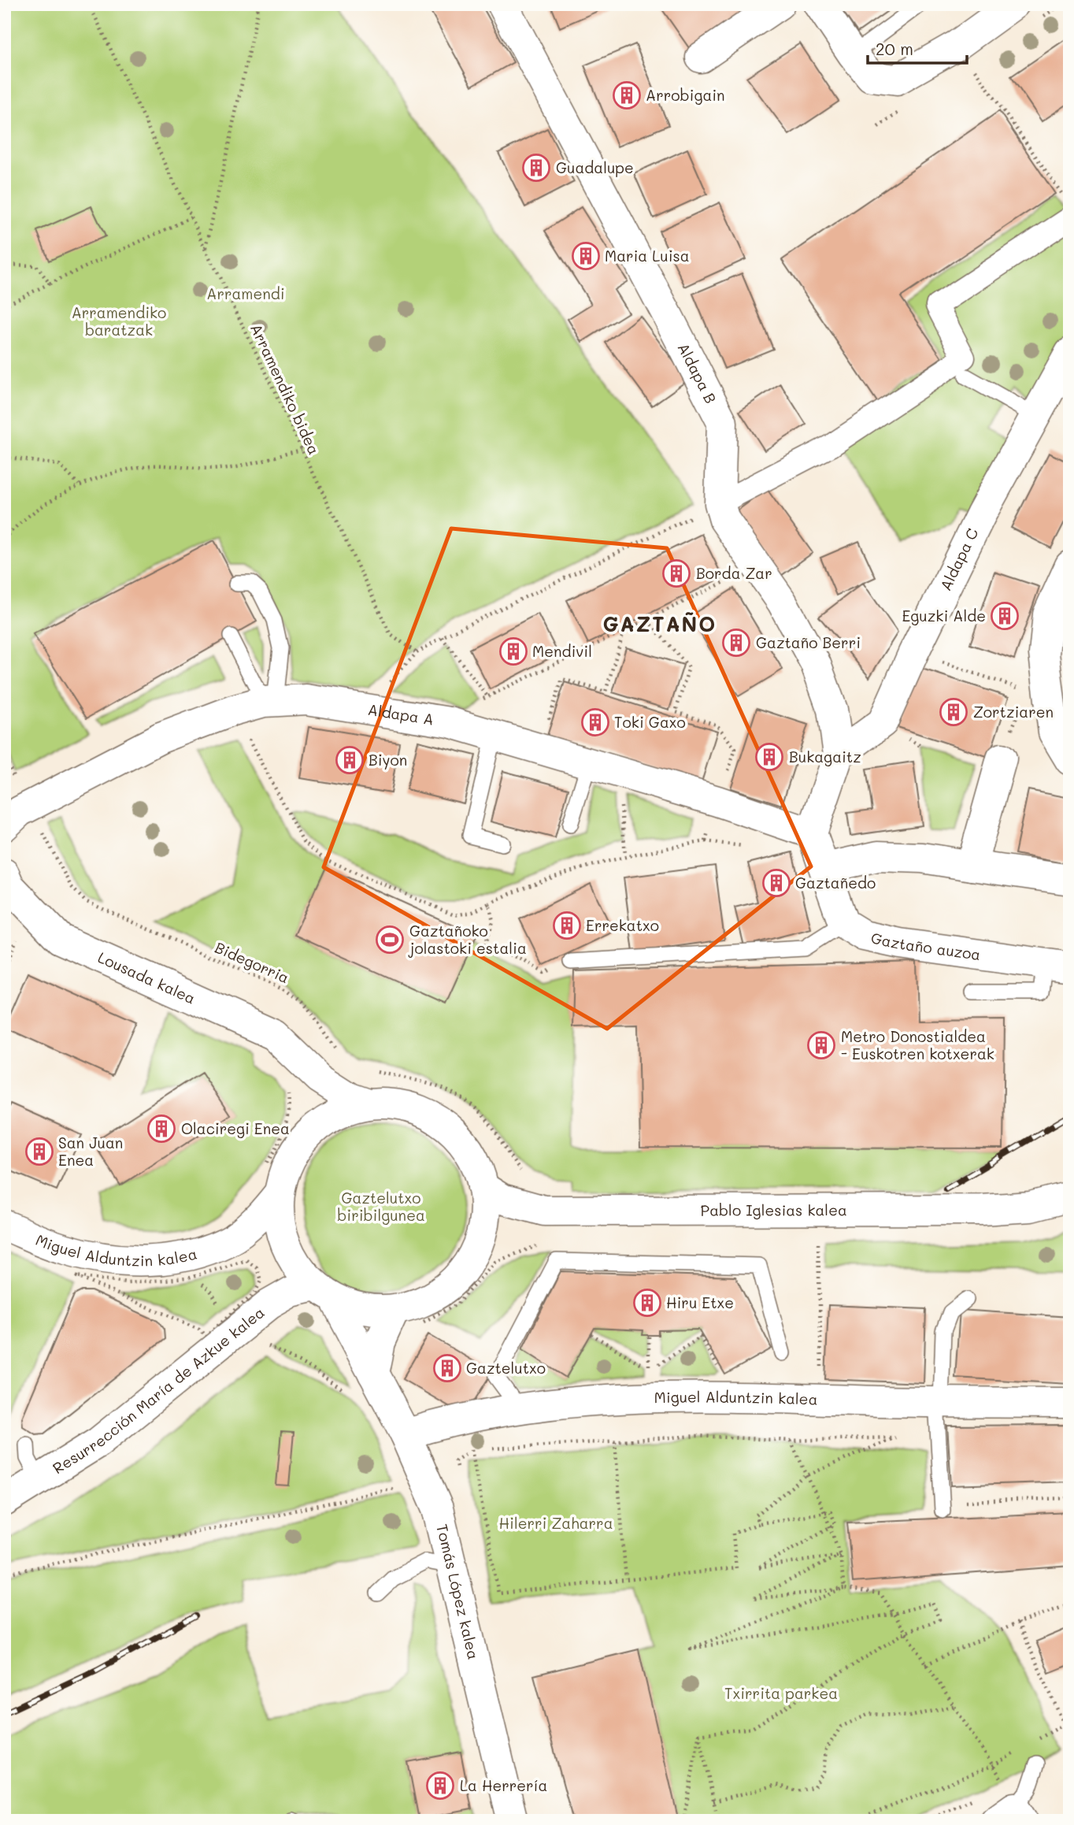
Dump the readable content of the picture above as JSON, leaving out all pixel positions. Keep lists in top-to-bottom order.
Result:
{
  "streets": {
    "street": [
      "Aldapa B",
      "Aldapa C",
      "Aldapa A",
      "Gaztaño auzoa",
      "Lousada kalea",
      "Pablo Iglesias kalea",
      "Miguel Alduntzin kalea",
      "Resurrección María de Azkue kalea",
      "Tomás López kalea"
    ],
    "path": ["Arramendiko bidea", "Bidegorria"]
  },
  "crossings": [
    ["Aldapa B", "Aldapa C"],
    ["Aldapa A", "Bidegorria"],
    ["Miguel Alduntzin kalea", "Tomás López kalea"],
    ["Resurrección María de Azkue kalea", "Tomás López kalea"]
  ],
  "districts": ["GAZTAÑO"],
  "parks": [
    "Arramendi",
    "Arramendiko baratzak",
    "Gaztelutxo biribilgunea",
    "Hilerri Zaharra",
    "Txirrita parkea"
  ],
  "places": {
    "building": [
      "Arrobigain",
      "Guadalupe",
      "Maria Luisa",
      "Borda Zar",
      "Eguzki Alde",
      "Gaztaño Berri",
      "Mendivil",
      "Zortziaren",
      "Toki Gaxo",
      "Bukagaitz",
      "Biyon",
      "Gaztañedo",
      "Errekatxo",
      "Metro Donostialdea - Euskotren kotxerak",
      "Olaciregi Enea",
      "San Juan Enea",
      "Hiru Etxe",
      "Gaztelutxo",
      "La Herrería"
    ],
    "sports": ["Gaztañoko jolastoki estalia"]
  },
  "scale_bar": "20 m"
}
